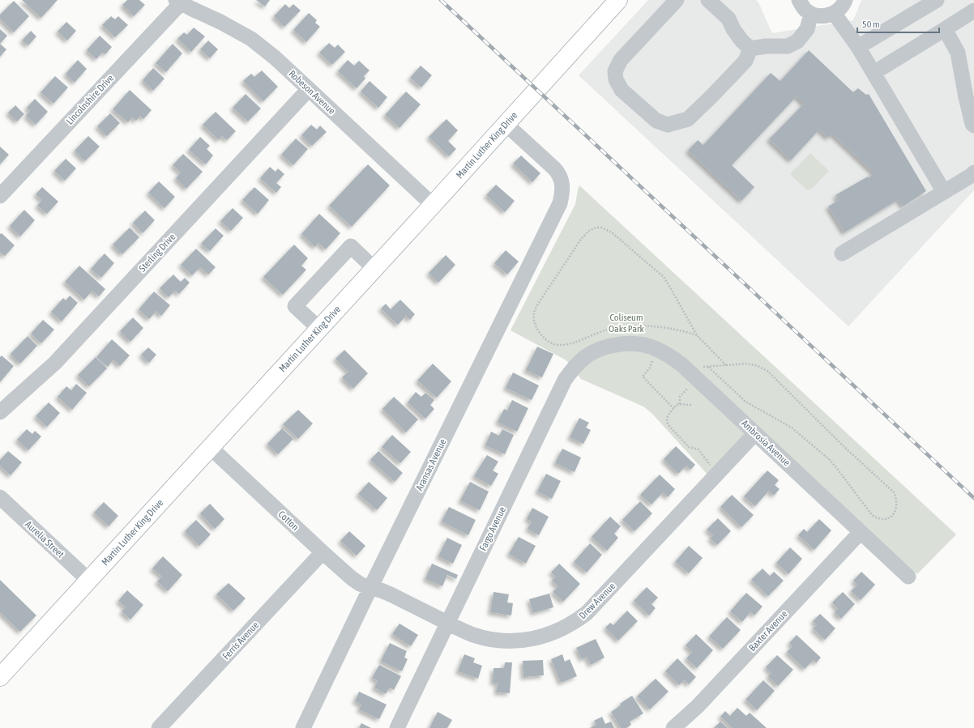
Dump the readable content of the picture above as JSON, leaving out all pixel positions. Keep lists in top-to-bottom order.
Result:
{
  "streets": {
    "main road": ["Martin Luther King Drive"],
    "street": [
      "Robeson Avenue",
      "Lincolnshire Drive",
      "Sterling Drive",
      "Ambrosia Avenue",
      "Aransas Avenue",
      "Cotton",
      "Fargo Avenue",
      "Aurelia Street",
      "Drew Avenue",
      "Baxter Avenue",
      "Ferris Avenue"
    ]
  },
  "crossings": [
    ["Robeson Avenue", "Lincolnshire Drive"],
    ["Robeson Avenue", "Martin Luther King Drive"],
    ["Robeson Avenue", "Sterling Drive"],
    ["Martin Luther King Drive", "Aransas Avenue"],
    ["Martin Luther King Drive", "Cotton"],
    ["Martin Luther King Drive", "Aurelia Street"],
    ["Ambrosia Avenue", "Fargo Avenue"],
    ["Ambrosia Avenue", "Drew Avenue"],
    ["Ambrosia Avenue", "Baxter Avenue"],
    ["Aransas Avenue", "Cotton"],
    ["Aransas Avenue", "Drew Avenue"],
    ["Cotton", "Drew Avenue"],
    ["Cotton", "Ferris Avenue"],
    ["Fargo Avenue", "Drew Avenue"]
  ],
  "parks": ["Coliseum Oaks Park"],
  "scale_bar": "50 m"
}
